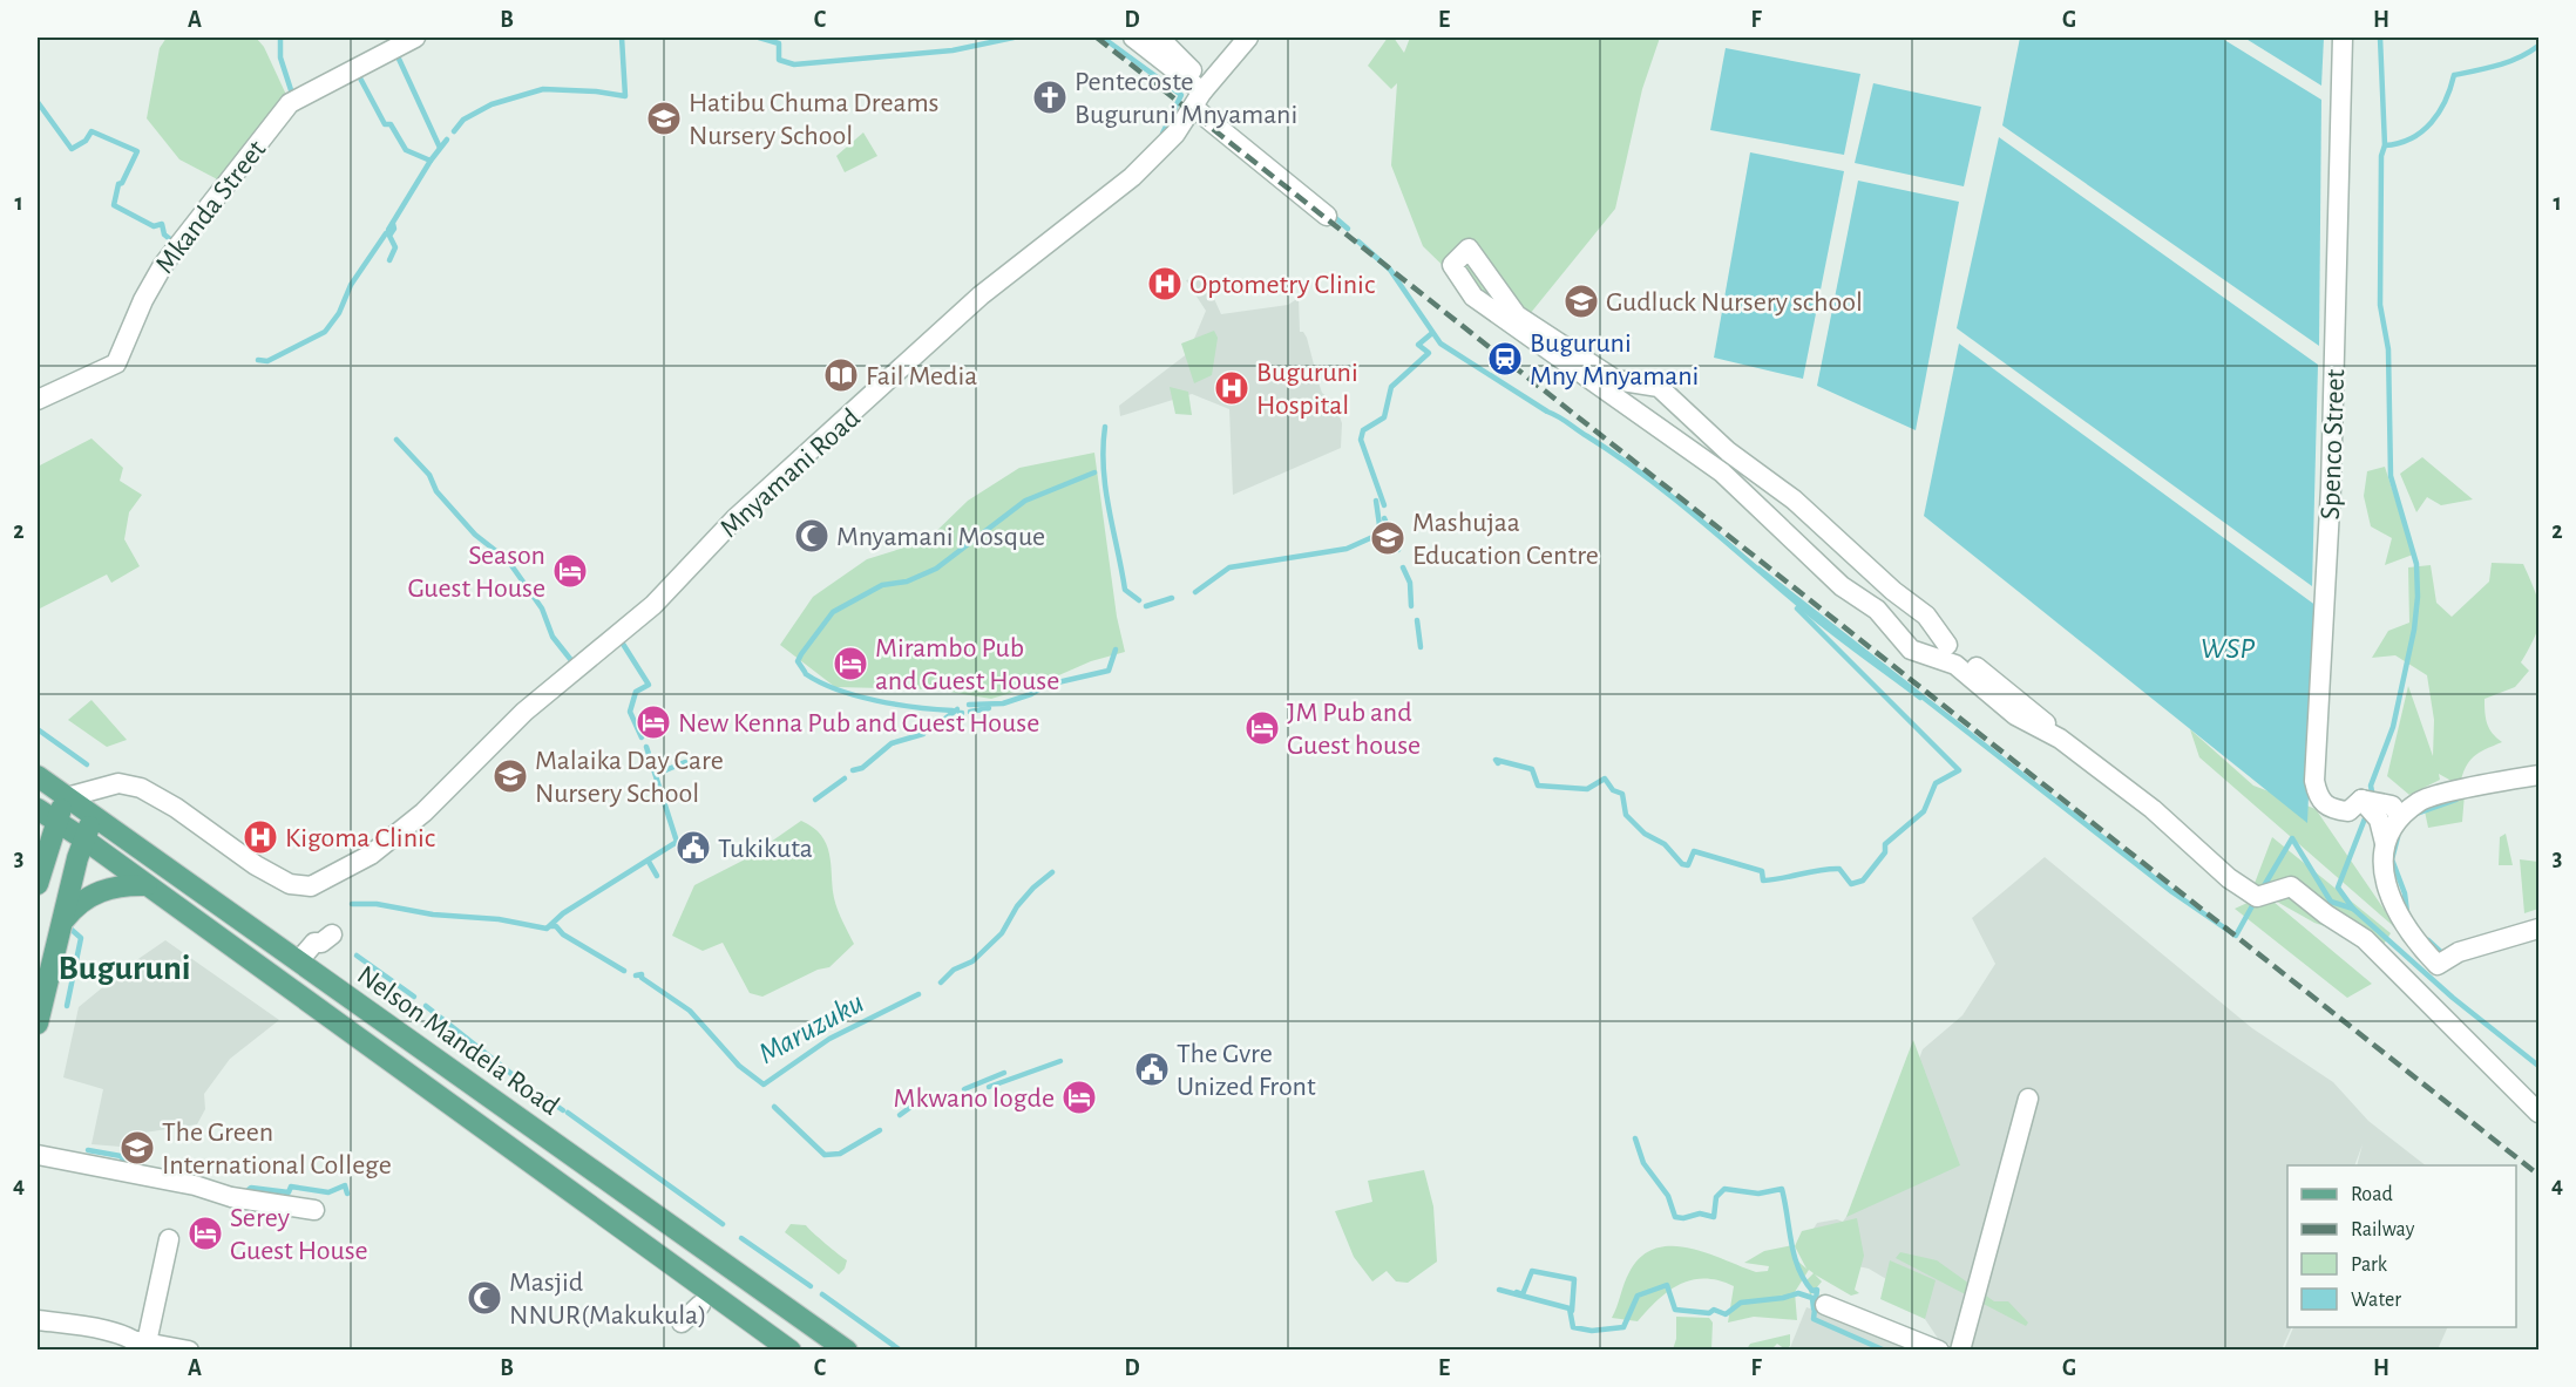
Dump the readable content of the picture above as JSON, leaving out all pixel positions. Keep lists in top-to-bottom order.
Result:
{
  "streets": {
    "main road": ["Nelson Mandela Road"],
    "street": ["Mkanda Street", "Spenco Street", "Mnyamani Road"]
  },
  "districts": ["Buguruni"],
  "water": ["WSP", "Maruzuku"],
  "places": {
    "church": ["Pentecoste Buguruni Mnyamani"],
    "school or university": [
      "Hatibu Chuma Dreams Nursery School",
      "Gudluck Nursery school",
      "Mashujaa Education Centre",
      "Malaika Day Care Nursery School",
      "The Green International College"
    ],
    "hospital": ["Optometry Clinic", "Buguruni Hospital", "Kigoma Clinic"],
    "station": ["Buguruni Mny Mnyamani"],
    "library": ["Fail Media"],
    "mosque": ["Mnyamani Mosque", "Masjid NNUR(Makukula)"],
    "hotel": [
      "Season Guest House",
      "Mirambo Pub and Guest House",
      "New Kenna Pub and Guest House",
      "JM Pub and Guest house",
      "Mkwano logde",
      "Serey Guest House"
    ],
    "public building": ["Tukikuta", "The Gvre Unized Front"]
  },
  "legend": [
    "Road",
    "Railway",
    "Park",
    "Water"
  ],
  "grid": {
    "columns": [
      "A",
      "B",
      "C",
      "D",
      "E",
      "F",
      "G",
      "H"
    ],
    "rows": [
      "1",
      "2",
      "3",
      "4"
    ]
  }
}
